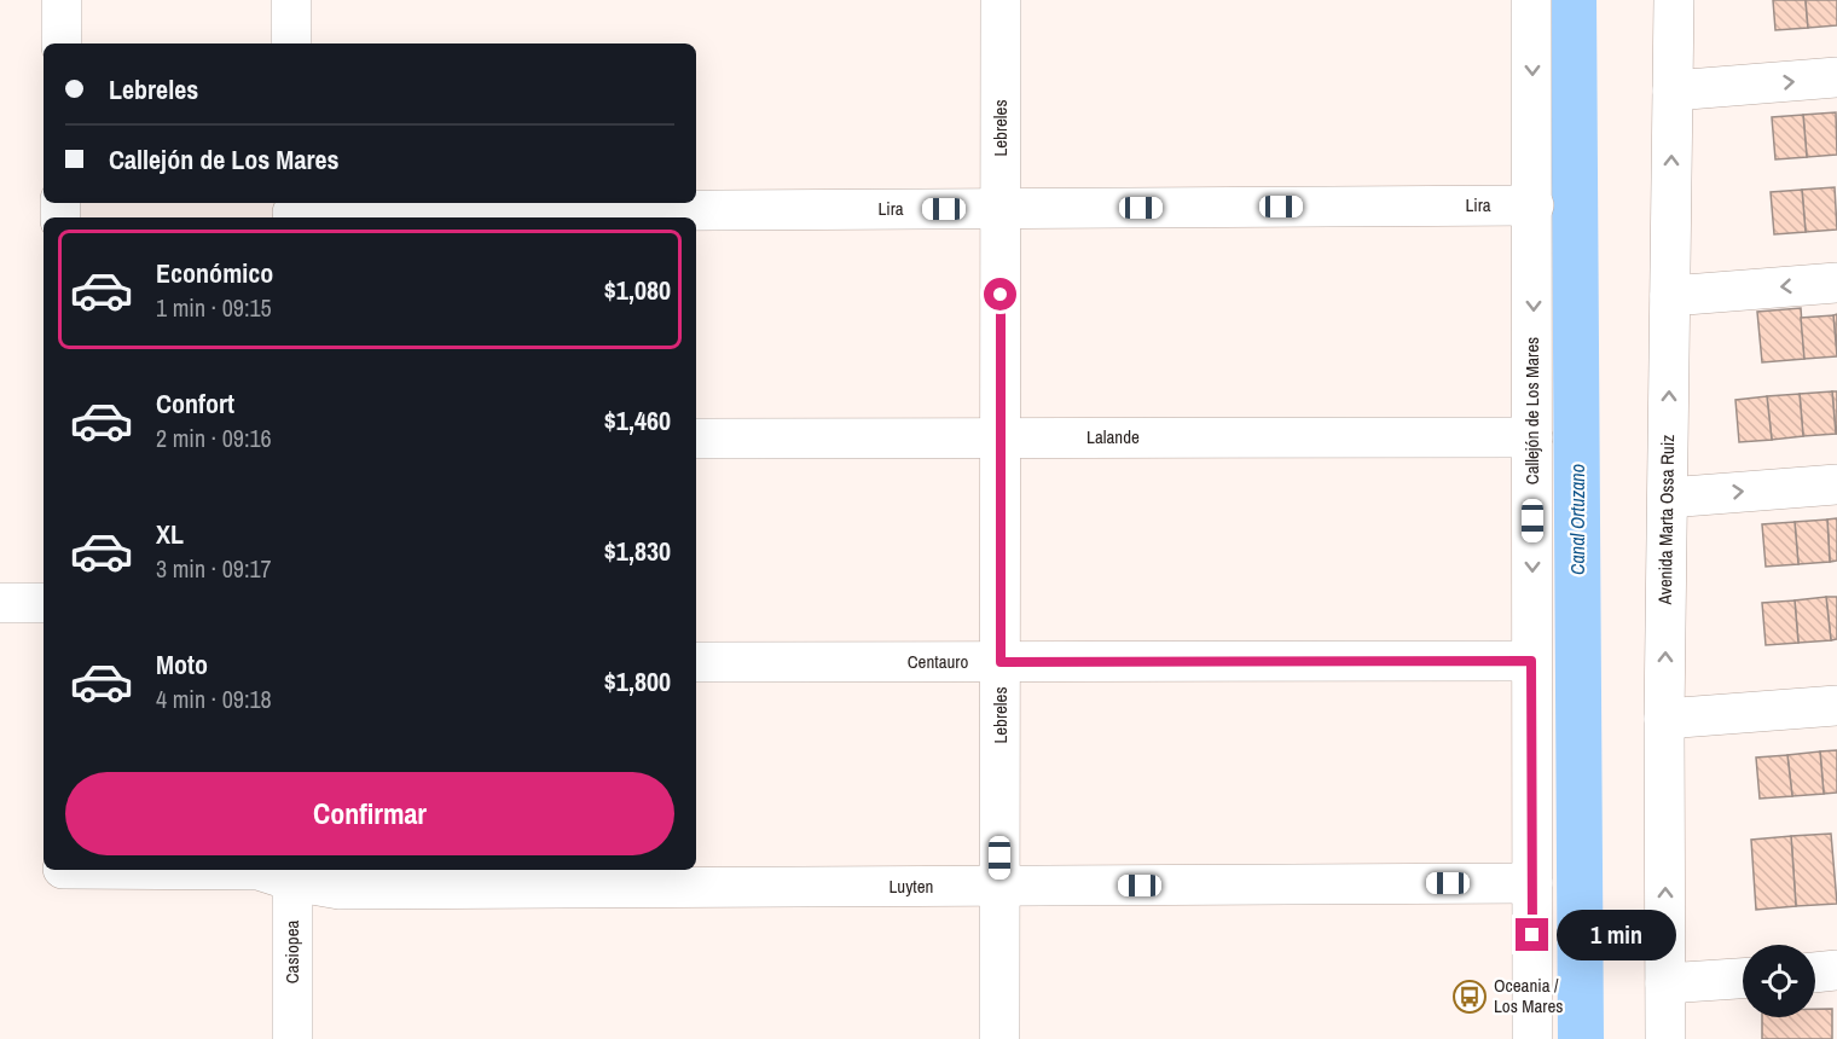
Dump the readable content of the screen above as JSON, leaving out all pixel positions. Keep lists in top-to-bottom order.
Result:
{
  "streets": {
    "street": [
      "Lebreles",
      "Lira",
      "Callejón de Los Mares",
      "Lalande",
      "Avenida Marta Ossa Ruiz",
      "Centauro",
      "Luyten",
      "Casiopea"
    ]
  },
  "crossings": [
    ["Lebreles", "Lira"],
    ["Lebreles", "Lalande"],
    ["Lebreles", "Centauro"],
    ["Lebreles", "Luyten"],
    ["Lira", "Callejón de Los Mares"],
    ["Callejón de Los Mares", "Lalande"],
    ["Callejón de Los Mares", "Centauro"],
    ["Callejón de Los Mares", "Luyten"],
    ["Luyten", "Casiopea"]
  ],
  "one_way": ["Callejón de Los Mares", "Avenida Marta Ossa Ruiz"],
  "water": ["Canal Ortuzano"],
  "places": {
    "bus stop": ["Oceania / Los Mares"]
  },
  "page": {
    "banner": ["Lebreles", "Callejón de Los Mares"],
    "list": [
      {
        "name": "Económico",
        "note": "1 min · 09:15",
        "value": "$1,080"
      },
      {
        "name": "Confort",
        "note": "2 min · 09:16",
        "value": "$1,460"
      },
      {
        "name": "XL",
        "note": "3 min · 09:17",
        "value": "$1,830"
      },
      {
        "name": "Moto",
        "note": "4 min · 09:18",
        "value": "$1,800"
      }
    ],
    "buttons": "Confirmar",
    "bubble": "1 min"
  }
}
